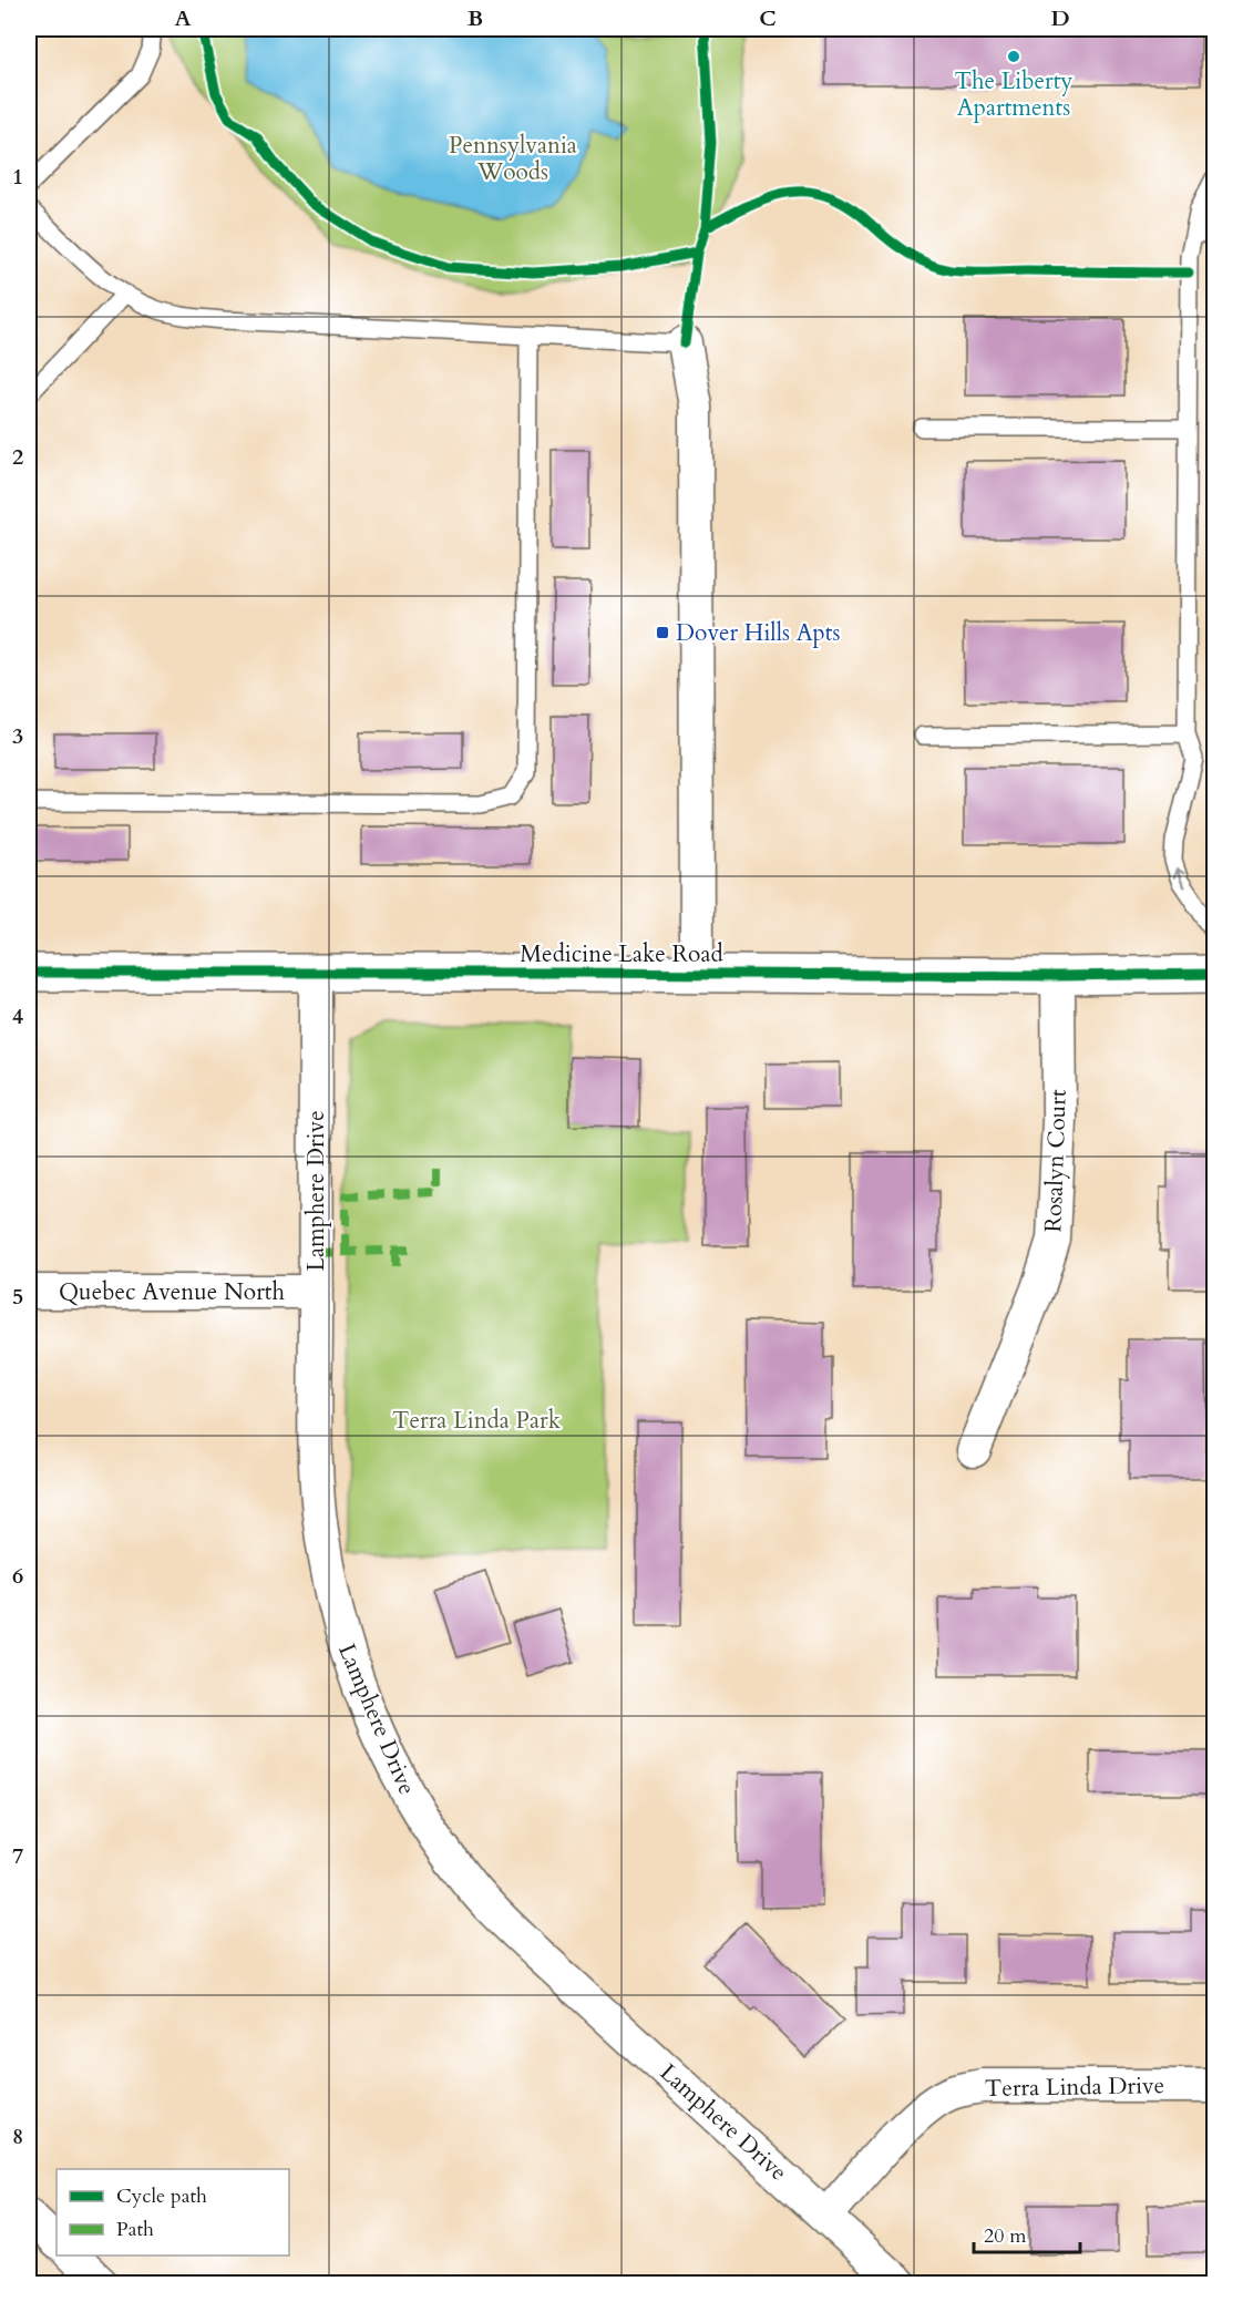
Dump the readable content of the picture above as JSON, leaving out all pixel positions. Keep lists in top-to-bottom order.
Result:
{
  "streets": {
    "street": [
      "Medicine Lake Road",
      "Rosalyn Court",
      "Lamphere Drive",
      "Quebec Avenue North",
      "Terra Linda Drive"
    ]
  },
  "crossings": [
    ["Medicine Lake Road", "Rosalyn Court"],
    ["Medicine Lake Road", "Lamphere Drive"],
    ["Lamphere Drive", "Quebec Avenue North"],
    ["Lamphere Drive", "Terra Linda Drive"]
  ],
  "parks": ["Pennsylvania Woods", "Terra Linda Park"],
  "places": {
    "other": ["The Liberty Apartments"],
    "transit": ["Dover Hills Apts"]
  },
  "legend": ["Cycle path", "Path"],
  "scale_bar": "20 m",
  "grid": {
    "columns": [
      "A",
      "B",
      "C",
      "D"
    ],
    "rows": [
      "1",
      "2",
      "3",
      "4",
      "5",
      "6",
      "7",
      "8"
    ]
  }
}
